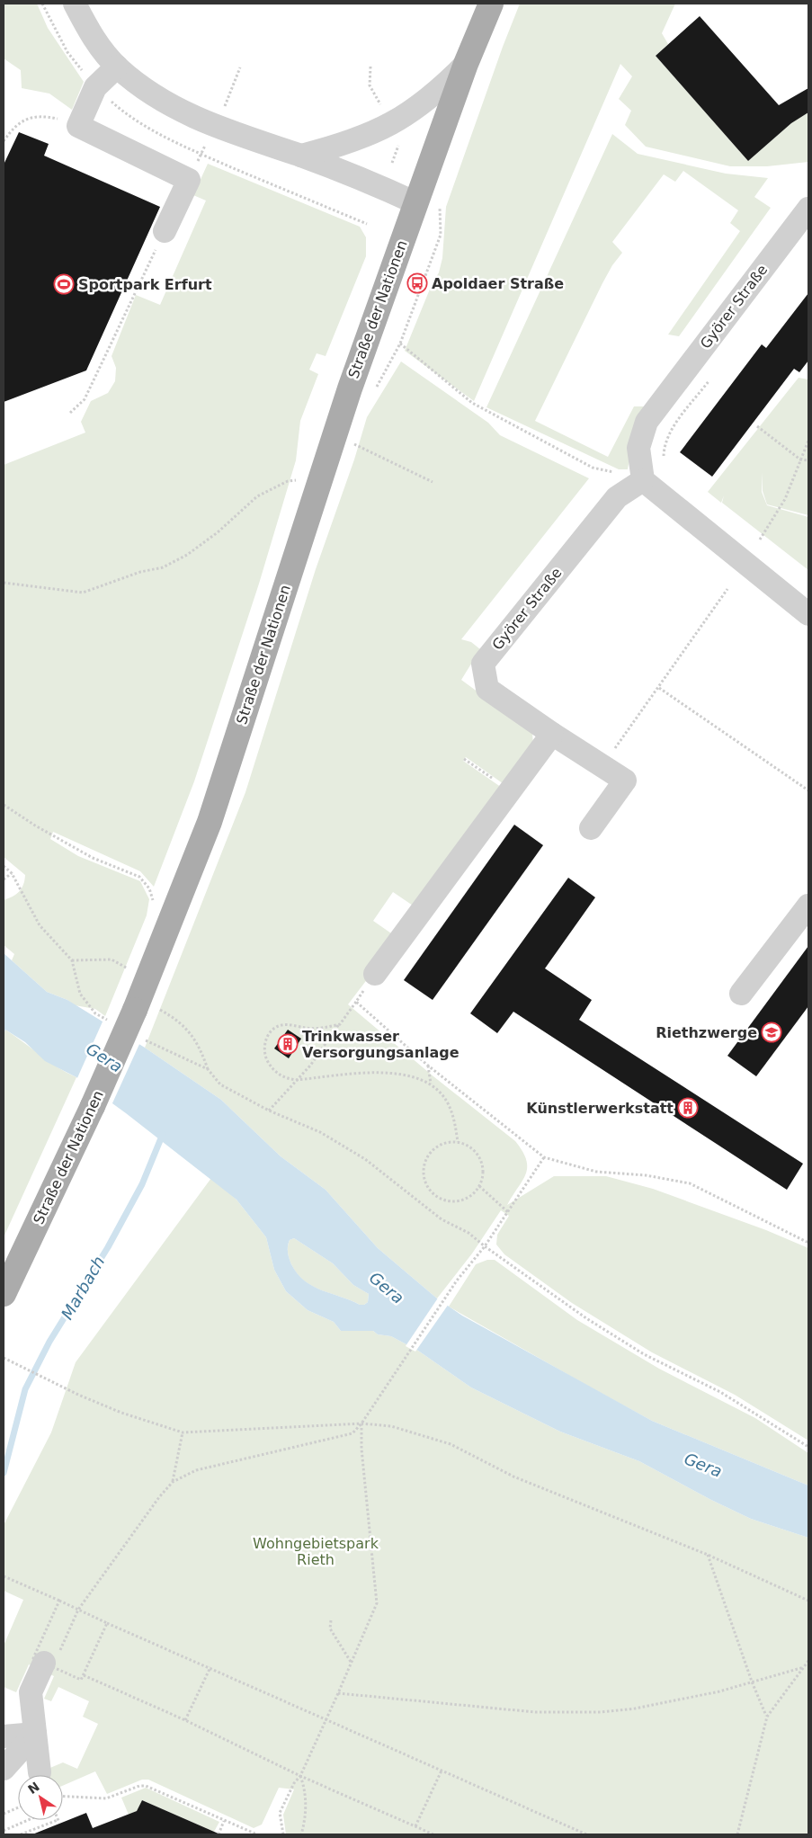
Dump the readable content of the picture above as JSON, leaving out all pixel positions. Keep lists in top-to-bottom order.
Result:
{
  "streets": {
    "main road": ["Straße der Nationen"],
    "street": ["Györer Straße"]
  },
  "water": ["Gera", "Marbach"],
  "parks": ["Wohngebietspark Rieth"],
  "places": {
    "bus stop": ["Apoldaer Straße"],
    "sports": ["Sportpark Erfurt"],
    "school or university": ["Riethzwerge"],
    "building": ["Trinkwasser Versorgungsanlage", "Künstlerwerkstatt"]
  },
  "north": "top left"
}
